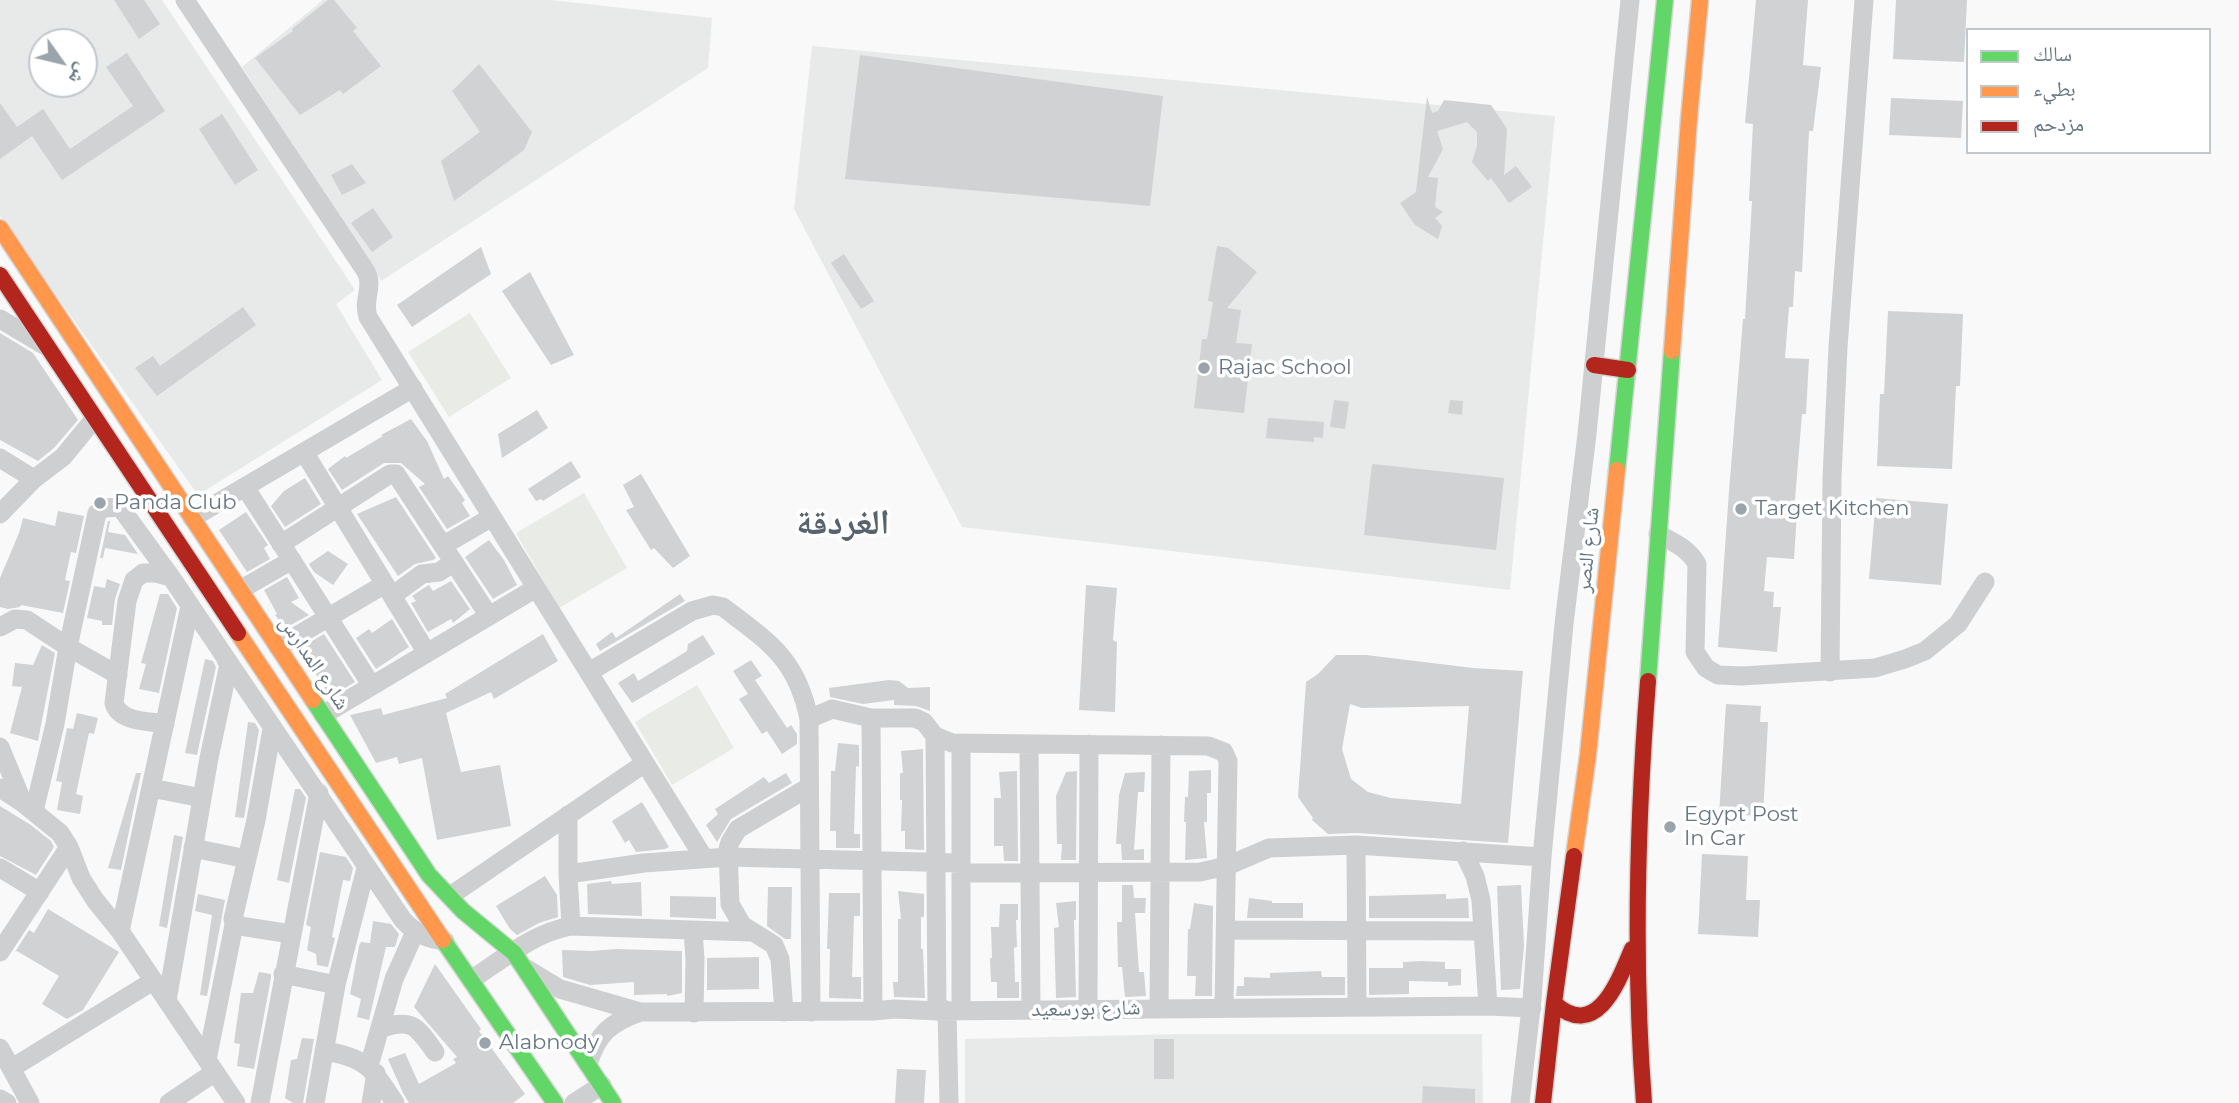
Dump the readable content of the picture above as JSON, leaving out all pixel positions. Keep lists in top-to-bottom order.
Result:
{
  "streets": {
    "main road": ["شارع النصر", "شارع المدارس"],
    "street": ["شارع بورسعيد"]
  },
  "crossings": [
    ["شارع المدارس", "شارع بورسعيد"]
  ],
  "districts": ["الغردقة"],
  "places": [
    "Rajac School",
    "Panda Club",
    "Target Kitchen",
    "Egypt Post In Car",
    "Alabnody"
  ],
  "legend": ["سالك", "بطيء", "مزدحم"],
  "north": "bottom right"
}
